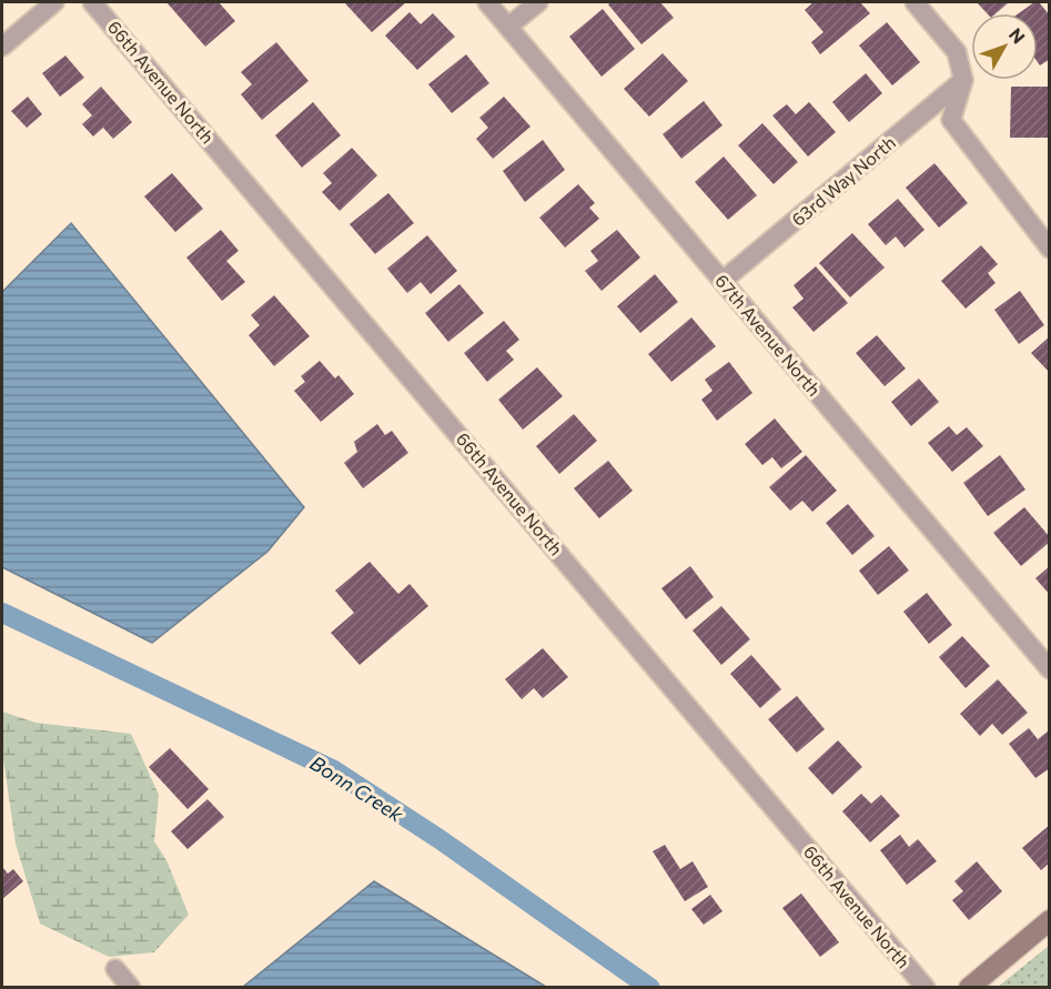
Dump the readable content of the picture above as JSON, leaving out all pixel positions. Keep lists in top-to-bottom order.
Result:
{
  "streets": {
    "street": ["66th Avenue North", "63rd Way North", "67th Avenue North"]
  },
  "crossings": [
    ["63rd Way North", "67th Avenue North"]
  ],
  "water": ["Bonn Creek"],
  "north": "top right"
}
